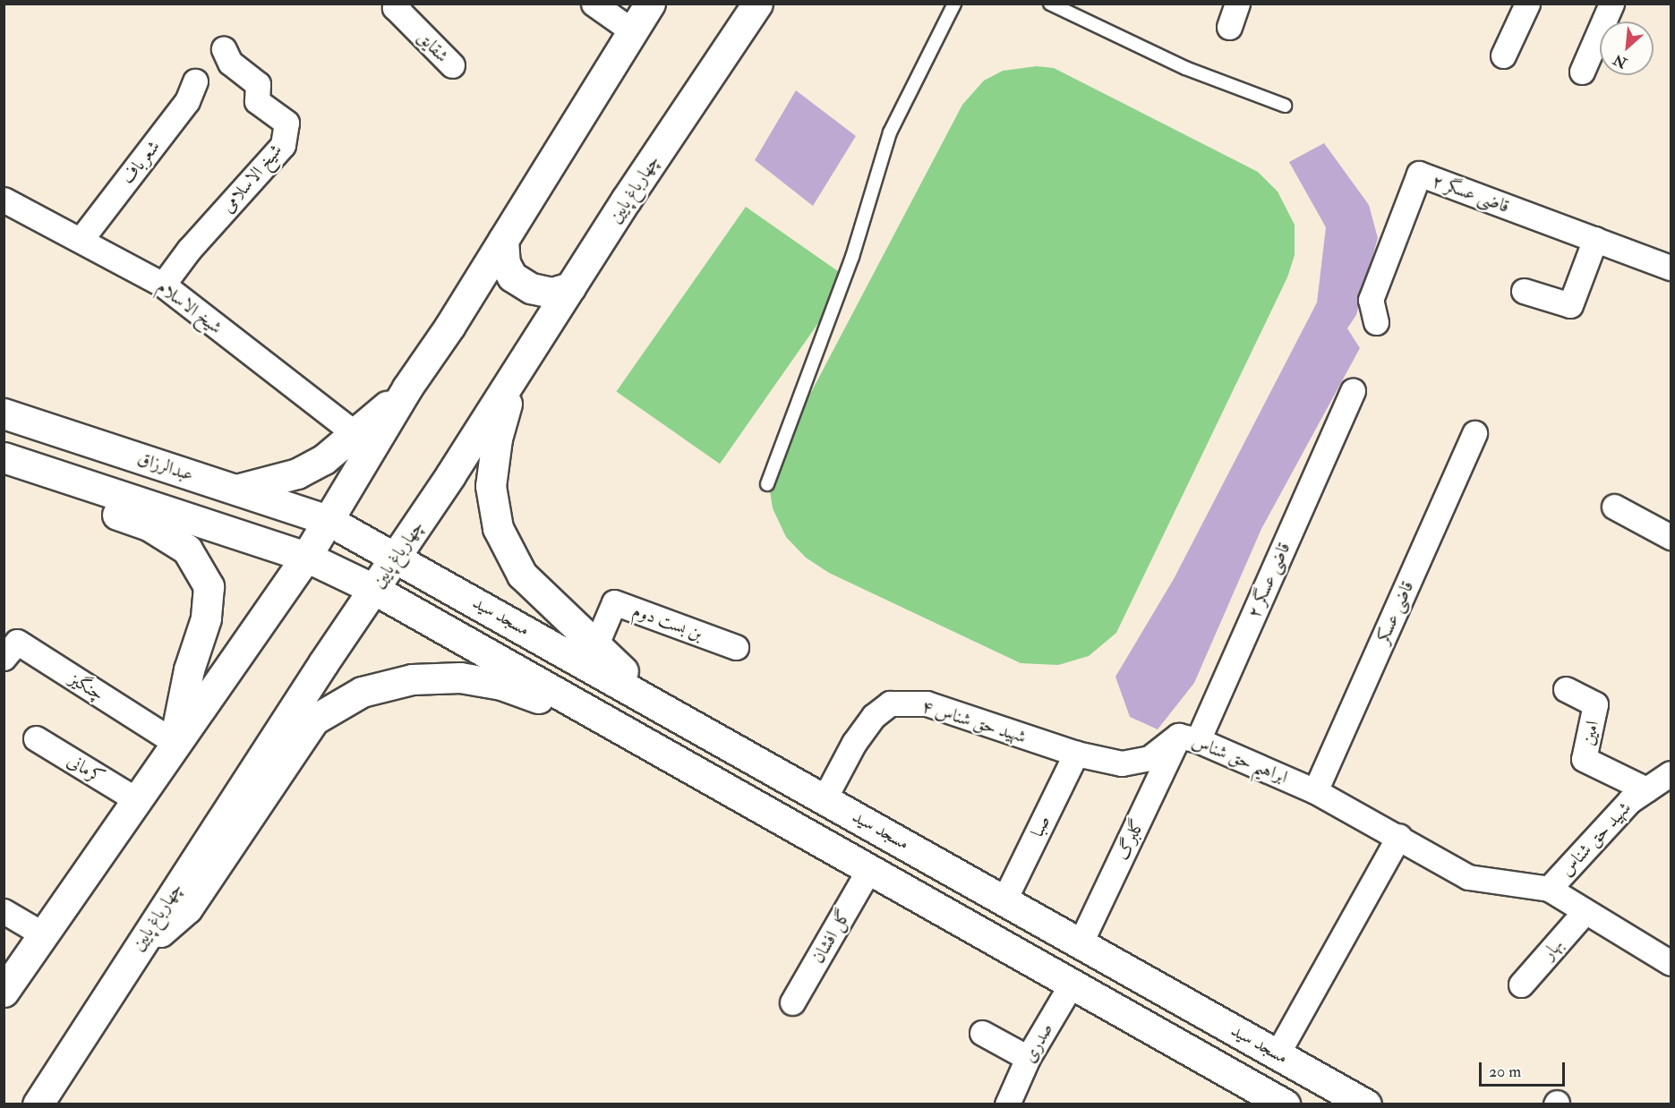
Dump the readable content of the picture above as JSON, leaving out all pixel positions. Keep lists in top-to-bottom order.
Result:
{
  "streets": {
    "main road": ["چهارباغ پایین", "عبدالرزاق", "مسجد سید"],
    "street": [
      "شقایق",
      "شعرباف",
      "شیخ الاسلامی",
      "قاضی عسگر ۲",
      "شیخ الاسلام",
      "قاضی عسکر",
      "بن بست دوم",
      "چنگیز",
      "شهید حق شناس ۴",
      "امین",
      "ابراهیم حق شناس",
      "کرمانی",
      "صبا",
      "شهید حق شناس",
      "گلبرگ",
      "گل افشان",
      "بهار",
      "صدری"
    ]
  },
  "crossings": [
    ["شعرباف", "شیخ الاسلام"],
    ["شیخ الاسلامی", "شیخ الاسلام"],
    ["چهارباغ پایین", "مسجد سید"],
    ["قاضی عسگر ۲", "ابراهیم حق شناس"],
    ["قاضی عسگر ۲", "گلبرگ"],
    ["عبدالرزاق", "مسجد سید"],
    ["قاضی عسکر", "ابراهیم حق شناس"],
    ["مسجد سید", "شهید حق شناس ۴"],
    ["مسجد سید", "صبا"],
    ["مسجد سید", "گلبرگ"],
    ["شهید حق شناس ۴", "ابراهیم حق شناس"],
    ["شهید حق شناس ۴", "صبا"],
    ["امین", "شهید حق شناس"],
    ["ابراهیم حق شناس", "صبا"],
    ["ابراهیم حق شناس", "شهید حق شناس"],
    ["ابراهیم حق شناس", "گلبرگ"],
    ["ابراهیم حق شناس", "بهار"]
  ],
  "scale_bar": "20 m",
  "north": "bottom left"
}
